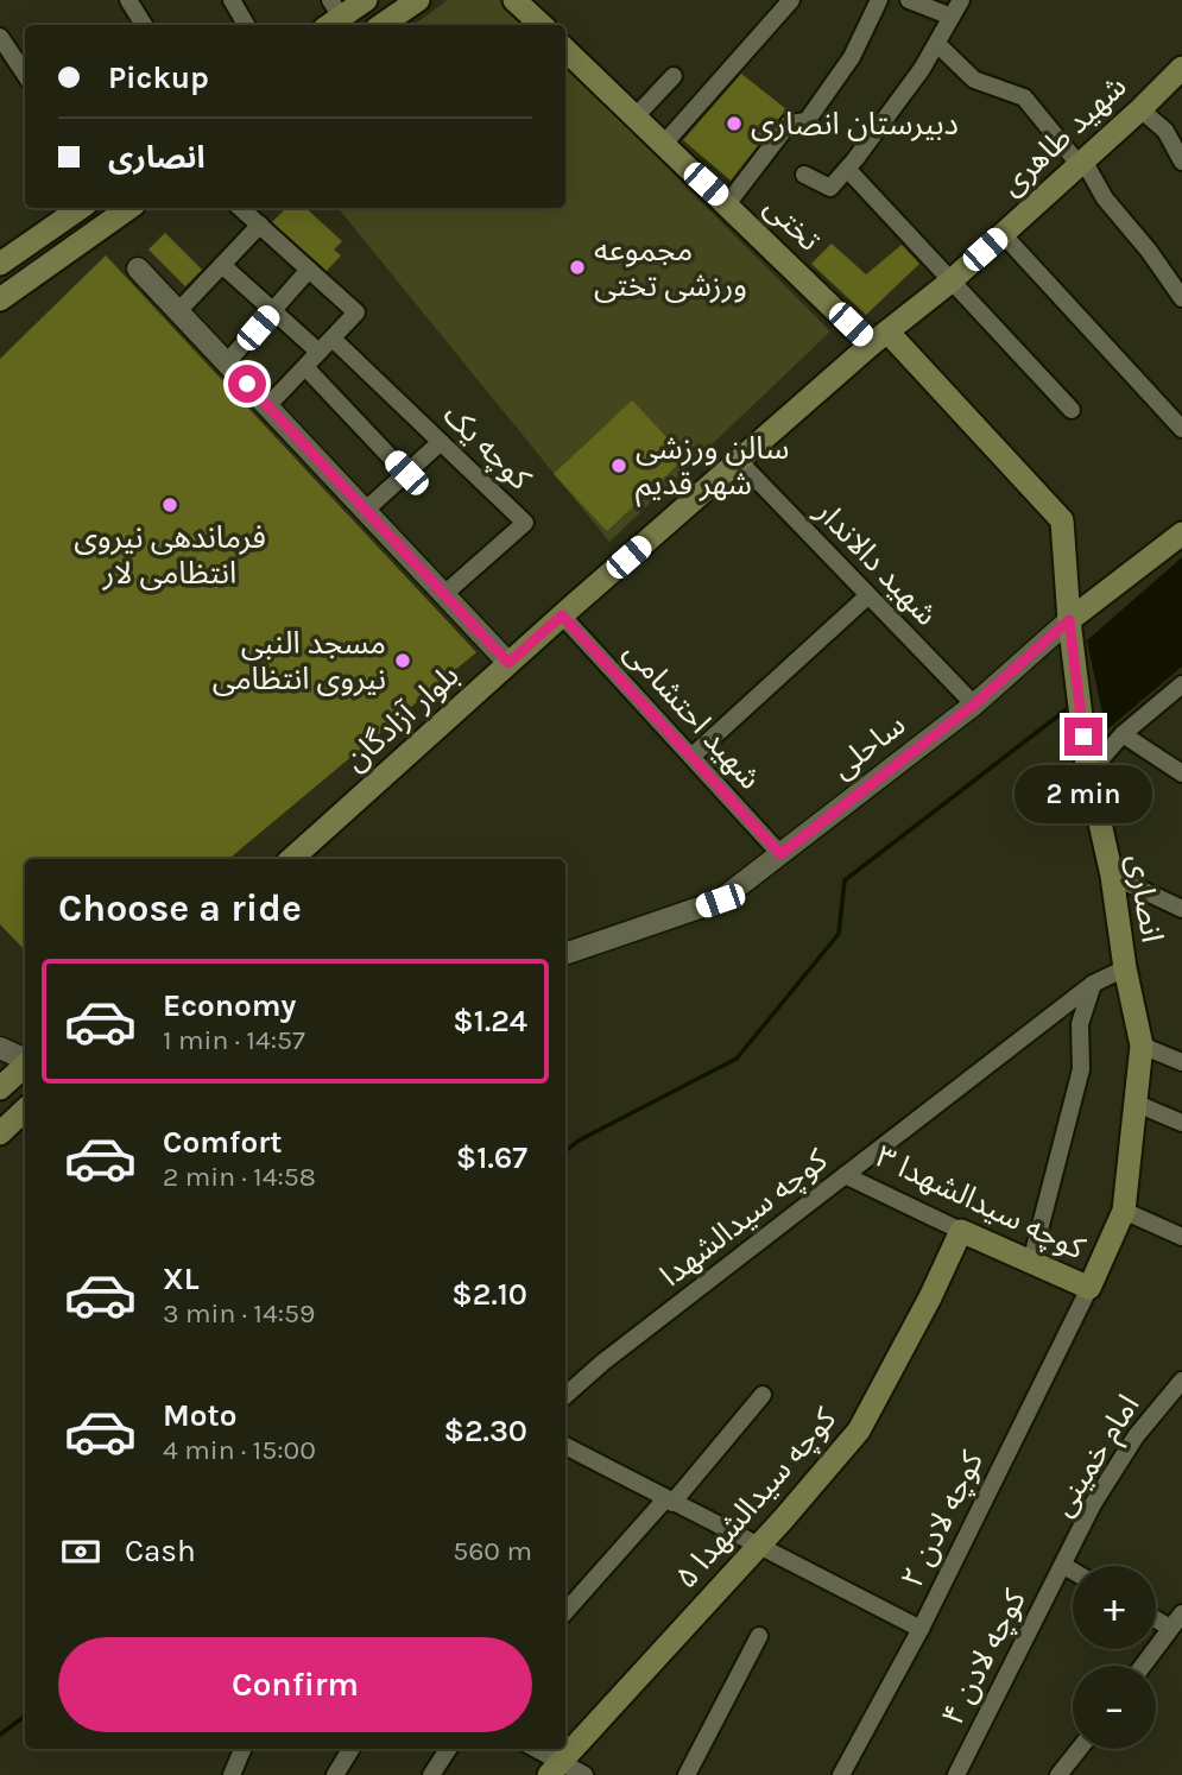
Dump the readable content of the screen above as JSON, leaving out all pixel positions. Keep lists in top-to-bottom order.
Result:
{
  "streets": {
    "main road": [
      "شهید طاهری",
      "تختی",
      "بلوار آزادگان",
      "ساحلی",
      "انصاری",
      "کوچه سیدالشهدا ۳",
      "کوچه سیدالشهدا ۵"
    ],
    "street": [
      "کوچه یک",
      "شهید دالاندار",
      "شهید احتشامی",
      "کوچه سیدالشهدا",
      "امام خمینی",
      "کوچه لادن ۲",
      "کوچه لادن ۴"
    ]
  },
  "crossings": [
    ["شهید طاهری", "تختی"],
    ["شهید طاهری", "بلوار آزادگان"],
    ["شهید طاهری", "انصاری"],
    ["تختی", "بلوار آزادگان"],
    ["تختی", "انصاری"],
    ["شهید دالاندار", "بلوار آزادگان"],
    ["شهید دالاندار", "ساحلی"],
    ["شهید احتشامی", "بلوار آزادگان"],
    ["شهید احتشامی", "ساحلی"],
    ["بلوار آزادگان", "انصاری"],
    ["ساحلی", "انصاری"],
    ["انصاری", "کوچه سیدالشهدا ۳"],
    ["انصاری", "کوچه سیدالشهدا"],
    ["انصاری", "کوچه لادن ۲"],
    ["کوچه سیدالشهدا ۳", "کوچه سیدالشهدا"],
    ["کوچه سیدالشهدا ۳", "کوچه سیدالشهدا ۵"],
    ["کوچه سیدالشهدا ۳", "کوچه لادن ۲"],
    ["امام خمینی", "کوچه لادن ۴"]
  ],
  "places": [
    "دبیرستان انصاری",
    "مجموعه ورزشی تختی",
    "سالن ورزشی شهر قدیم",
    "فرماندهی نیروی انتظامی لار",
    "مسجد النبی نیروی انتظامی"
  ],
  "page": {
    "banner": ["Pickup", "انصاری"],
    "bubble": "2 min",
    "heading": "Choose a ride",
    "list": [
      {
        "name": "Economy",
        "note": "1 min · 14:57",
        "value": "$1.24"
      },
      {
        "name": "Comfort",
        "note": "2 min · 14:58",
        "value": "$1.67"
      },
      {
        "name": "XL",
        "note": "3 min · 14:59",
        "value": "$2.10"
      },
      {
        "name": "Moto",
        "note": "4 min · 15:00",
        "value": "$2.30"
      }
    ],
    "pay": ["Cash", "560 m"],
    "map_buttons": ["+", "−"],
    "buttons": "Confirm"
  }
}
